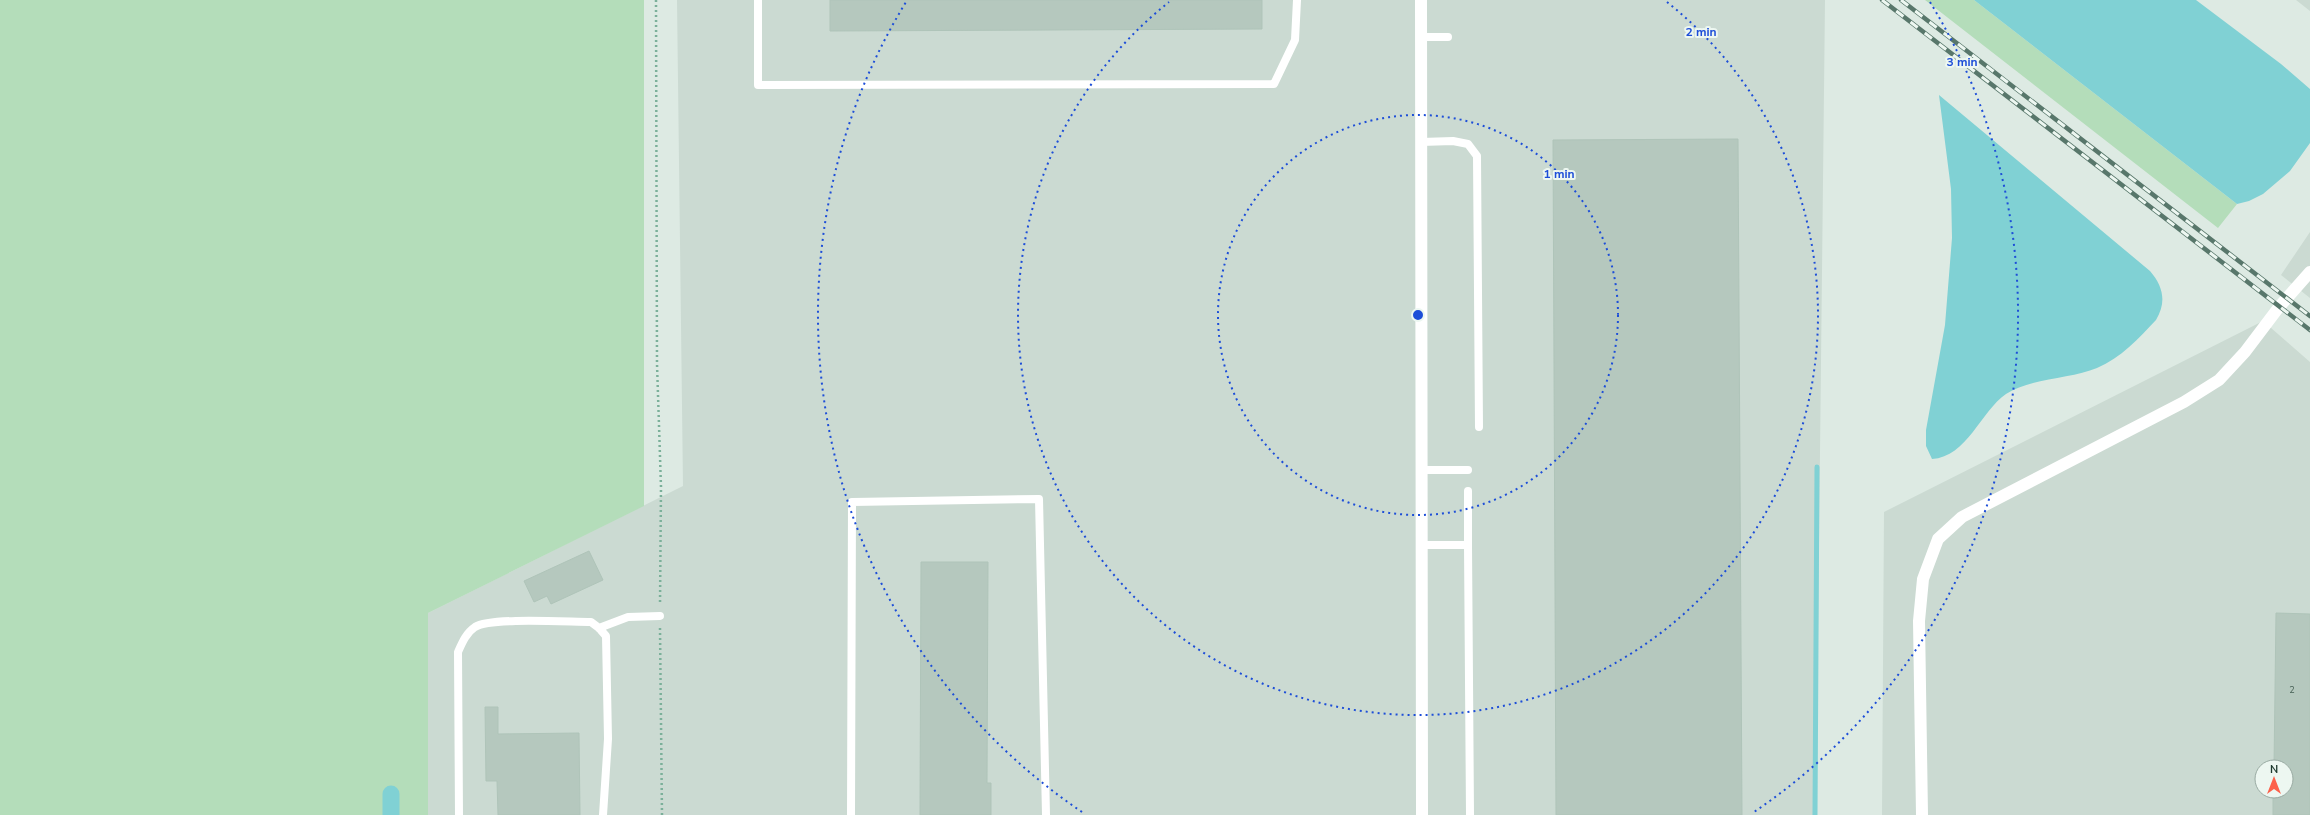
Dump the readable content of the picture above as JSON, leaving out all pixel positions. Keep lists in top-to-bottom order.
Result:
{
  "house_numbers": ["2"],
  "north": "top",
  "rings": ["2 min", "3 min", "1 min"]
}
